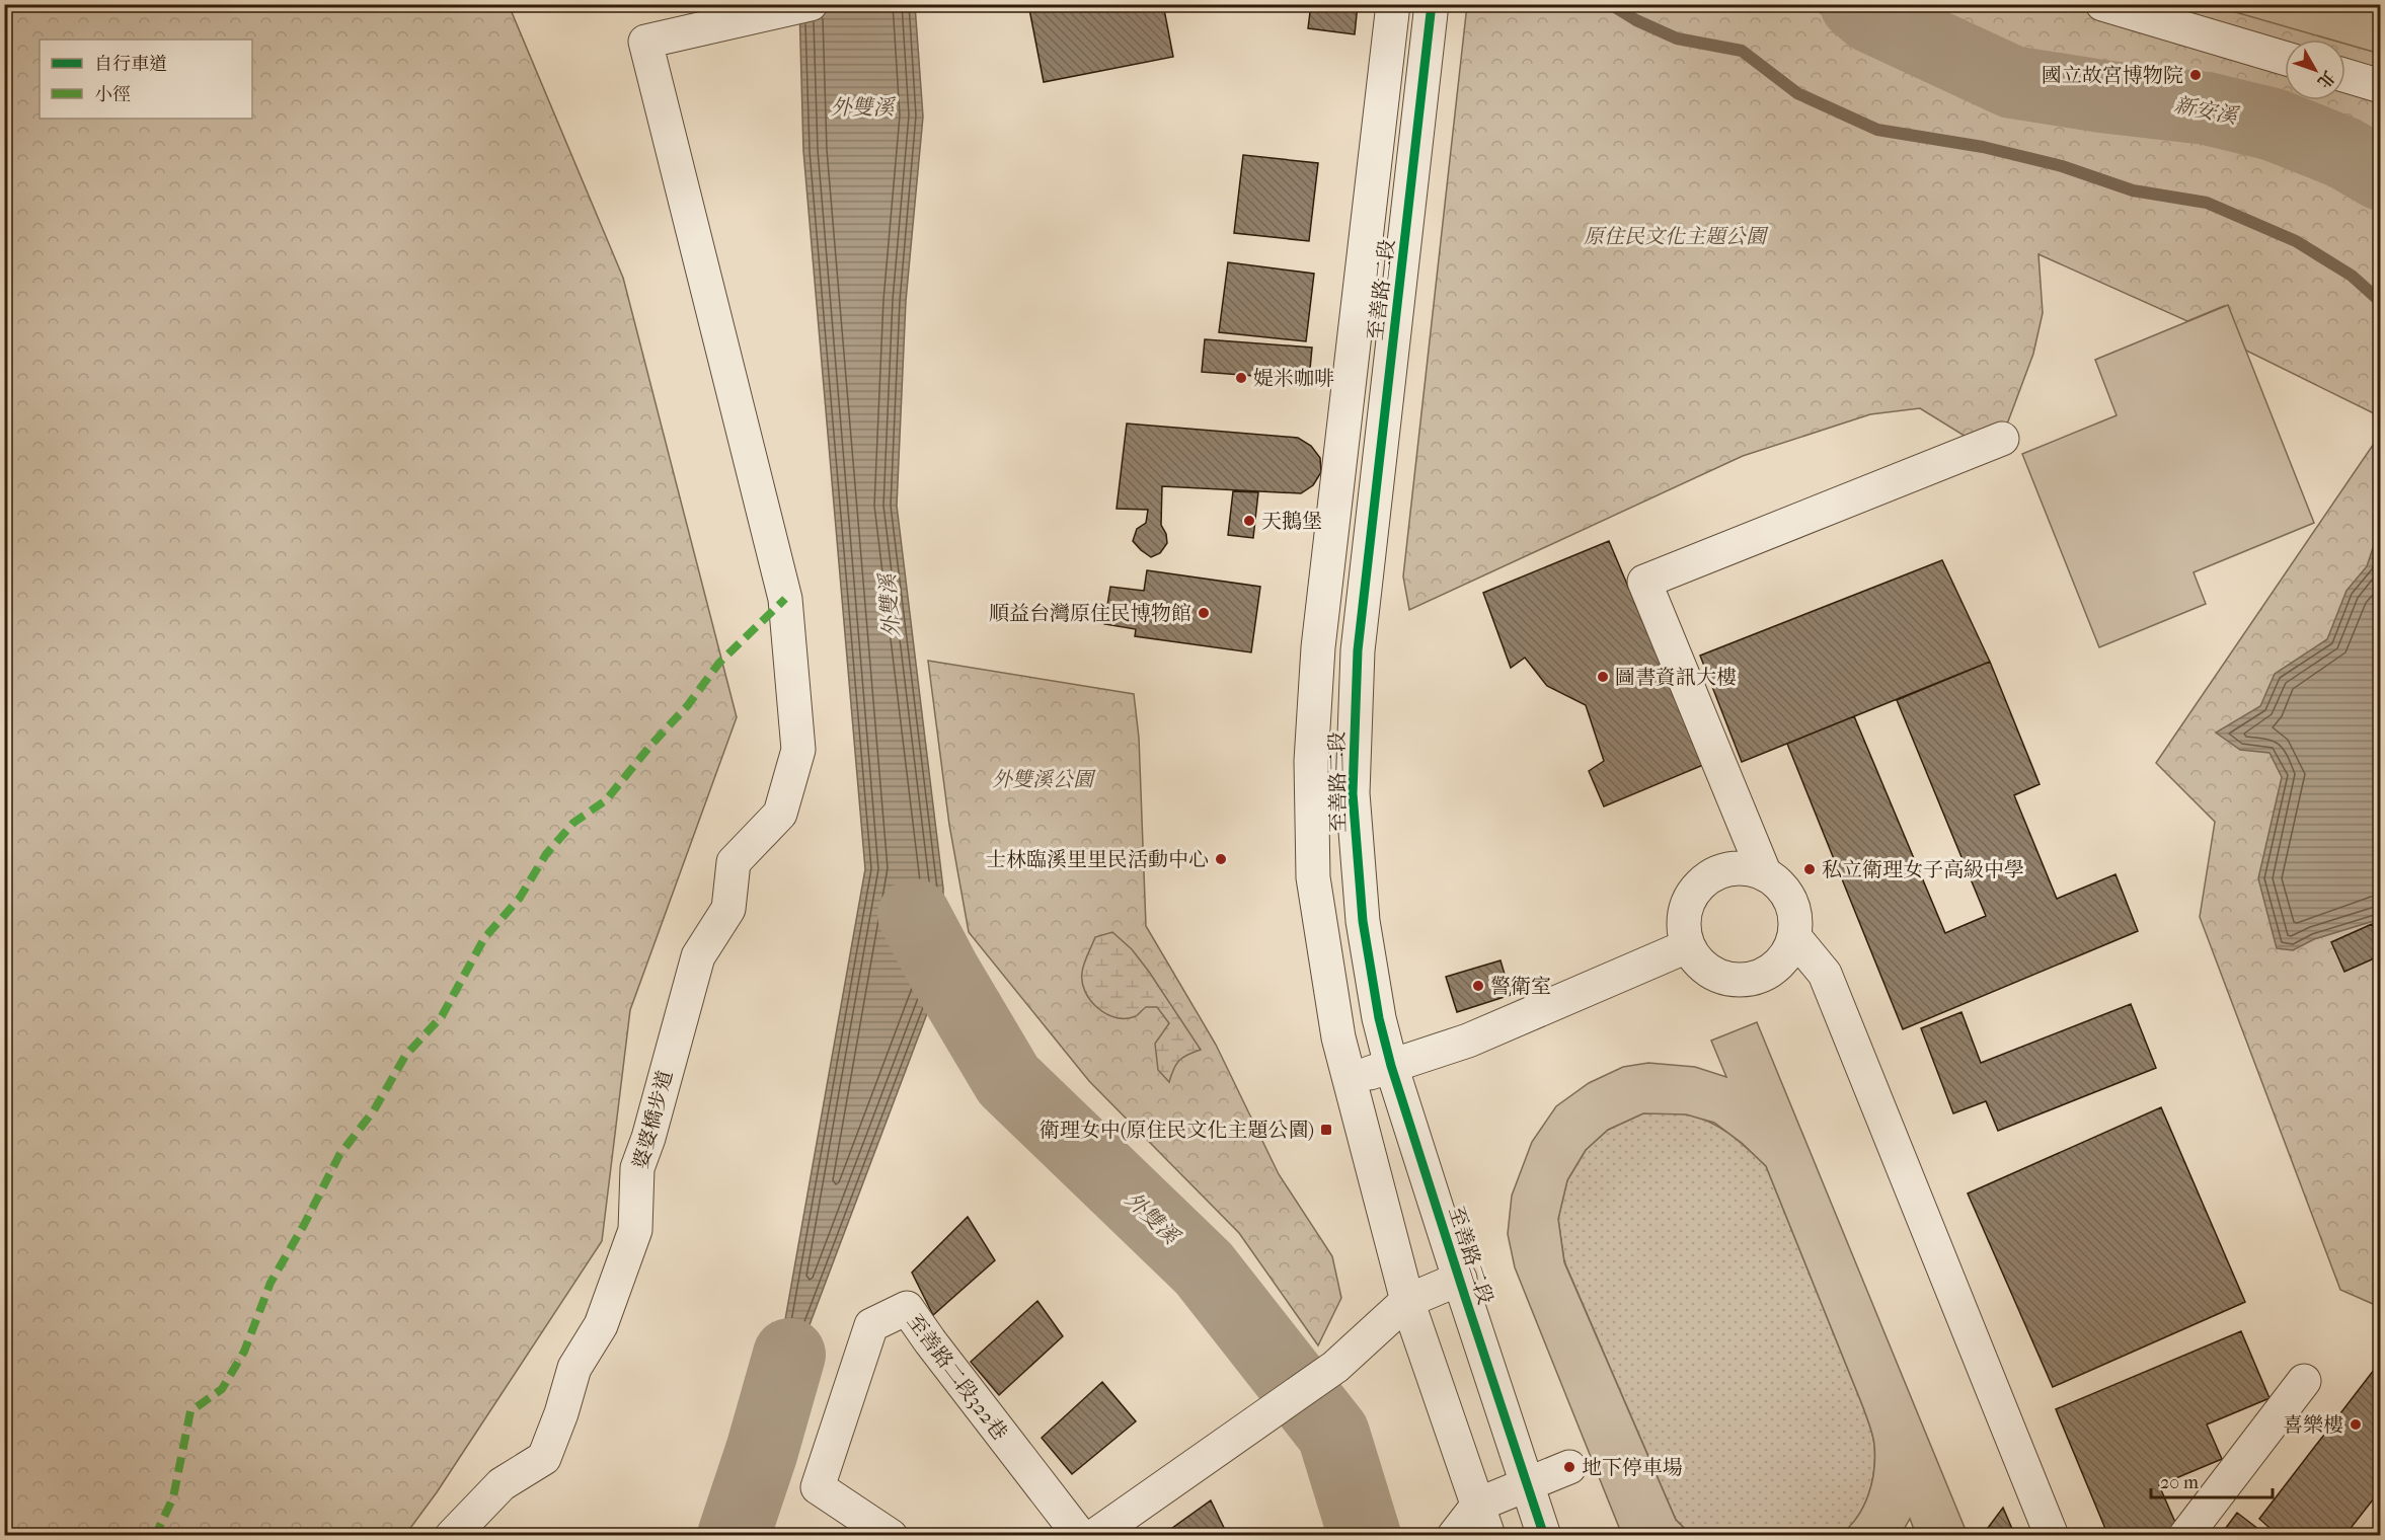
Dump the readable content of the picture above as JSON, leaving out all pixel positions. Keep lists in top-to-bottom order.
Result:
{
  "streets": {
    "street": ["至善路二段", "婆婆橋步道", "至善路二段322巷"]
  },
  "water": ["外雙溪", "新安溪"],
  "parks": ["原住民文化主題公園", "外雙溪公園"],
  "places": {
    "other": [
      "國立故宮博物院",
      "媞米咖啡",
      "天鵝堡",
      "順益台灣原住民博物館",
      "圖書資訊大樓",
      "士林臨溪里里民活動中心",
      "私立衛理女子高級中學",
      "警衛室",
      "喜樂樓",
      "地下停車場"
    ],
    "transit": ["衛理女中(原住民文化主題公園)"]
  },
  "legend": ["自行車道", "小徑"],
  "scale_bar": "20 m",
  "north": "bottom right"
}
